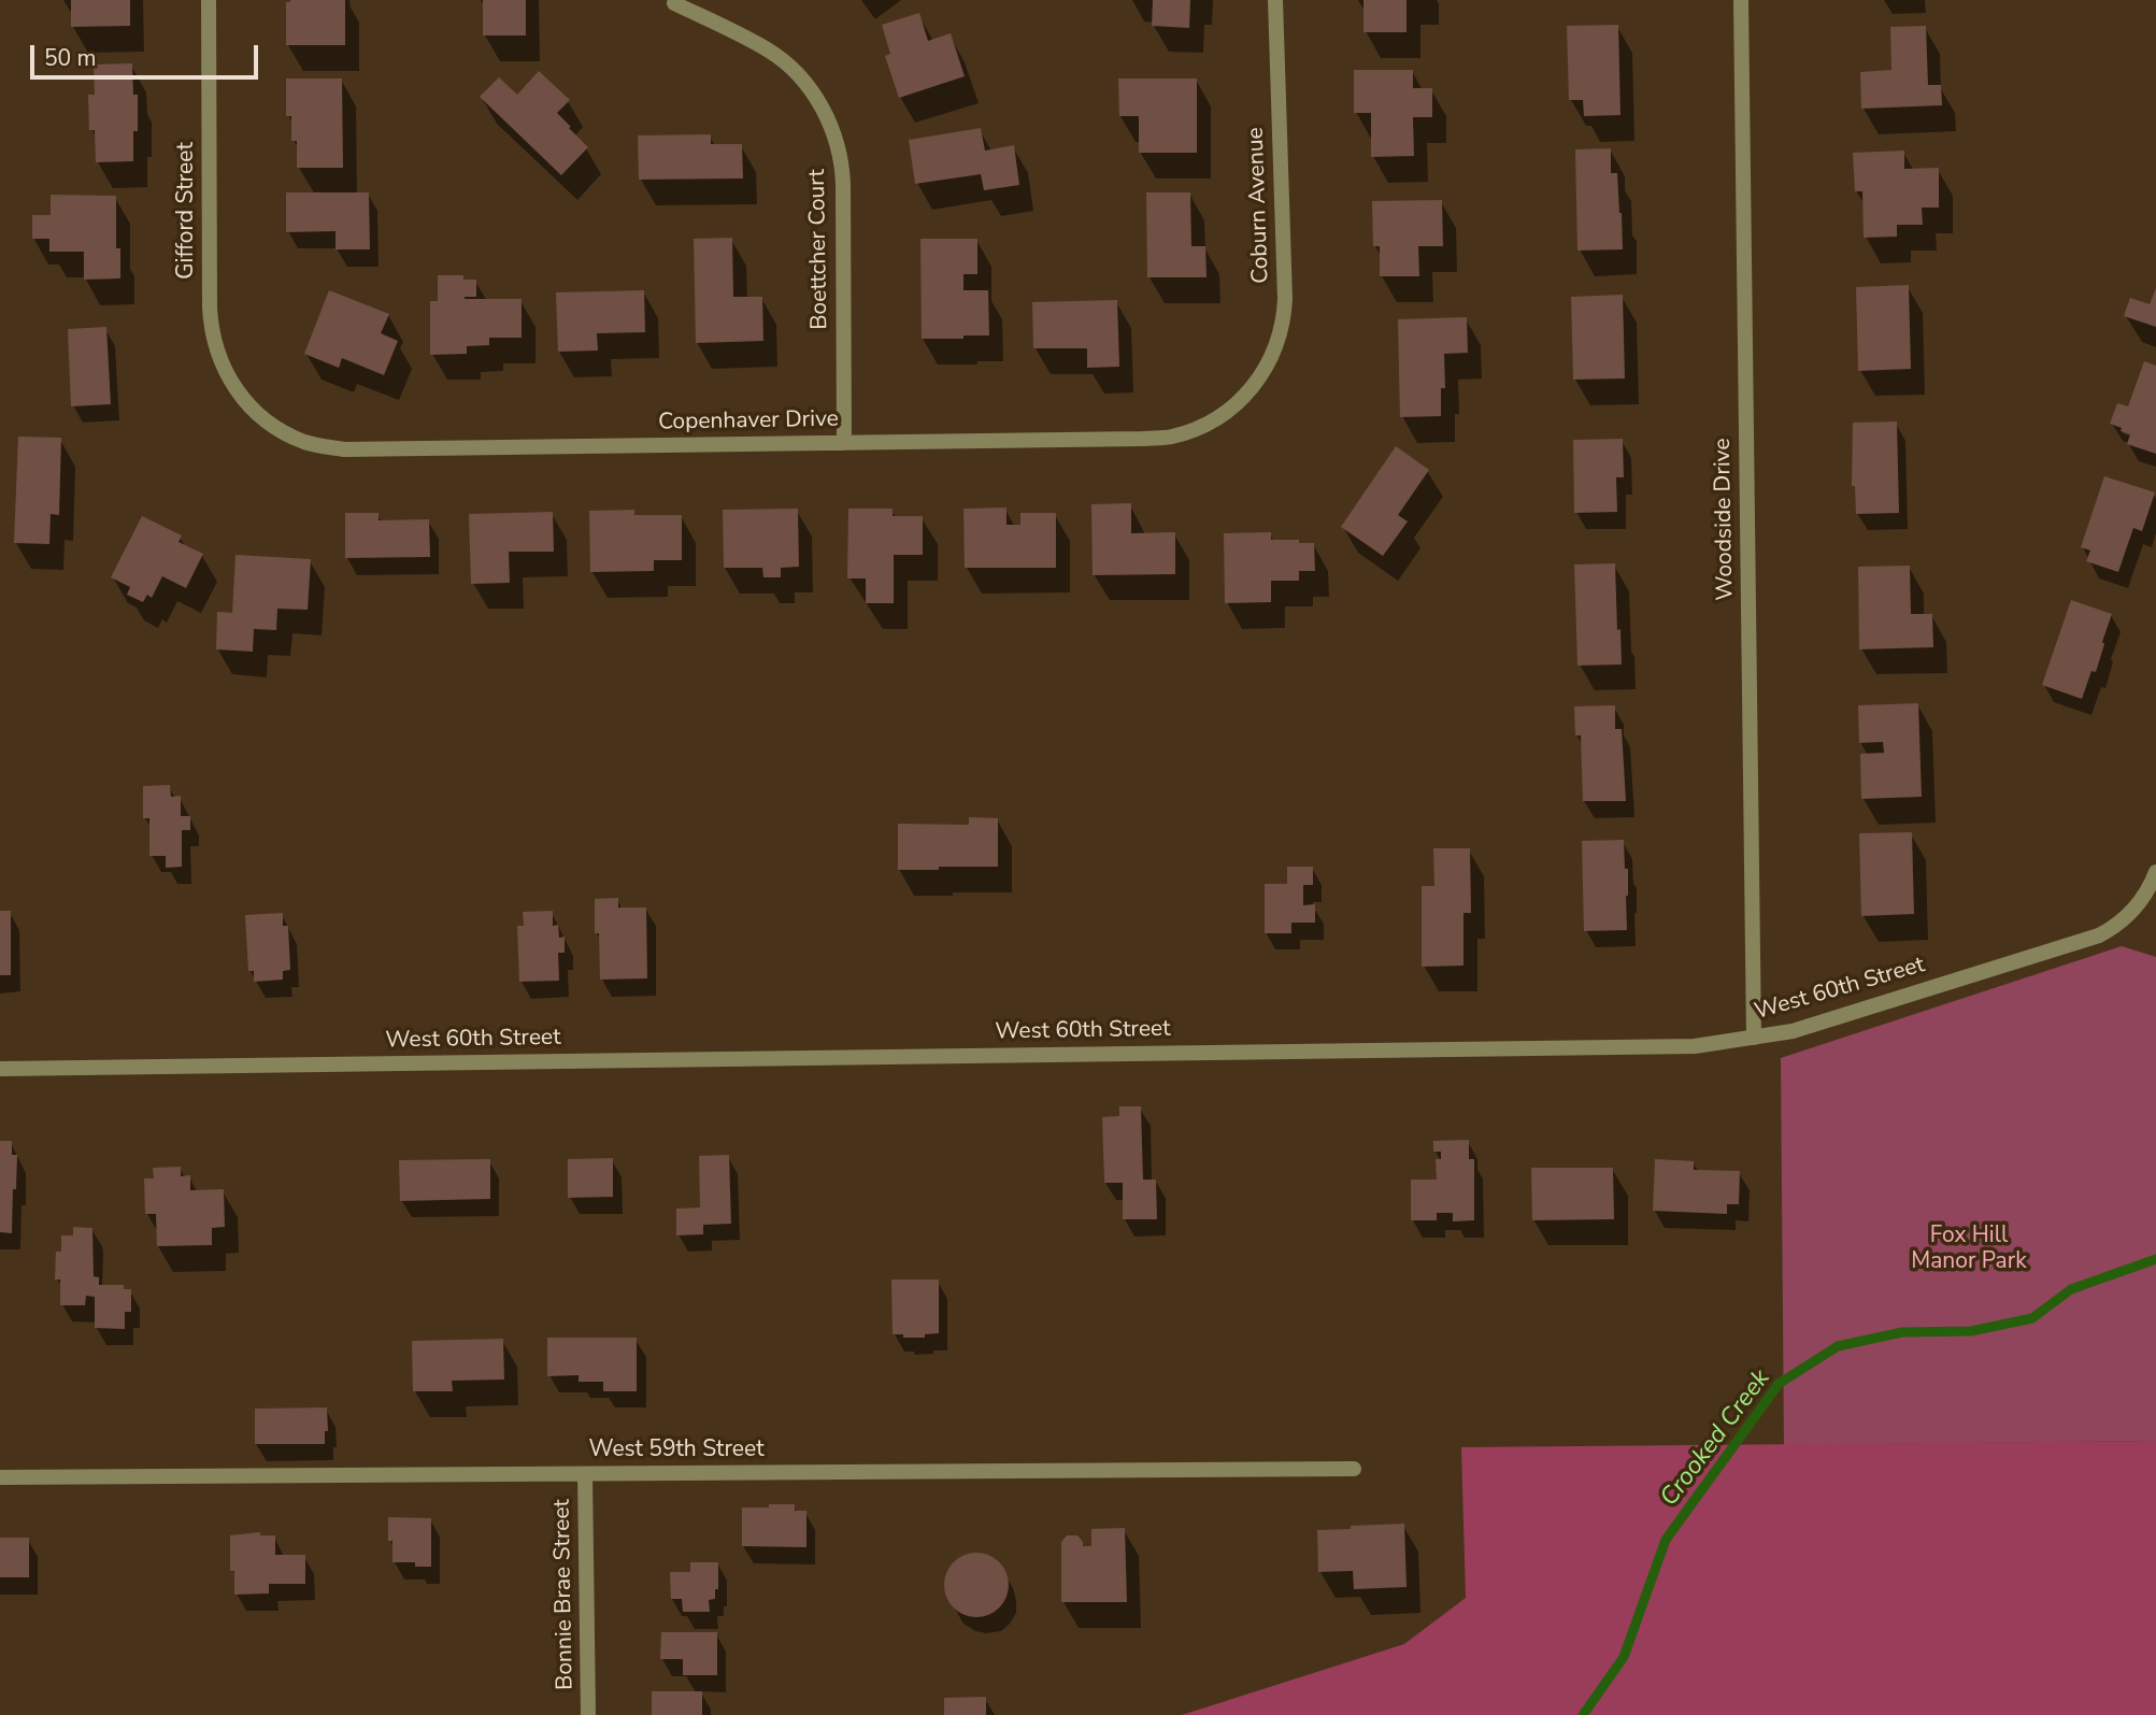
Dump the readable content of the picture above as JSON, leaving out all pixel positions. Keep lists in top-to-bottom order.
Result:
{
  "streets": {
    "street": [
      "Coburn Avenue",
      "Gifford Street",
      "Boettcher Court",
      "Copenhaver Drive",
      "Woodside Drive",
      "West 60th Street",
      "West 59th Street",
      "Bonnie Brae Street"
    ]
  },
  "crossings": [
    ["Coburn Avenue", "Copenhaver Drive"],
    ["Gifford Street", "Copenhaver Drive"],
    ["Boettcher Court", "Copenhaver Drive"],
    ["Woodside Drive", "West 60th Street"],
    ["West 59th Street", "Bonnie Brae Street"]
  ],
  "water": ["Crooked Creek"],
  "parks": ["Fox Hill Manor Park"],
  "scale_bar": "50 m"
}
